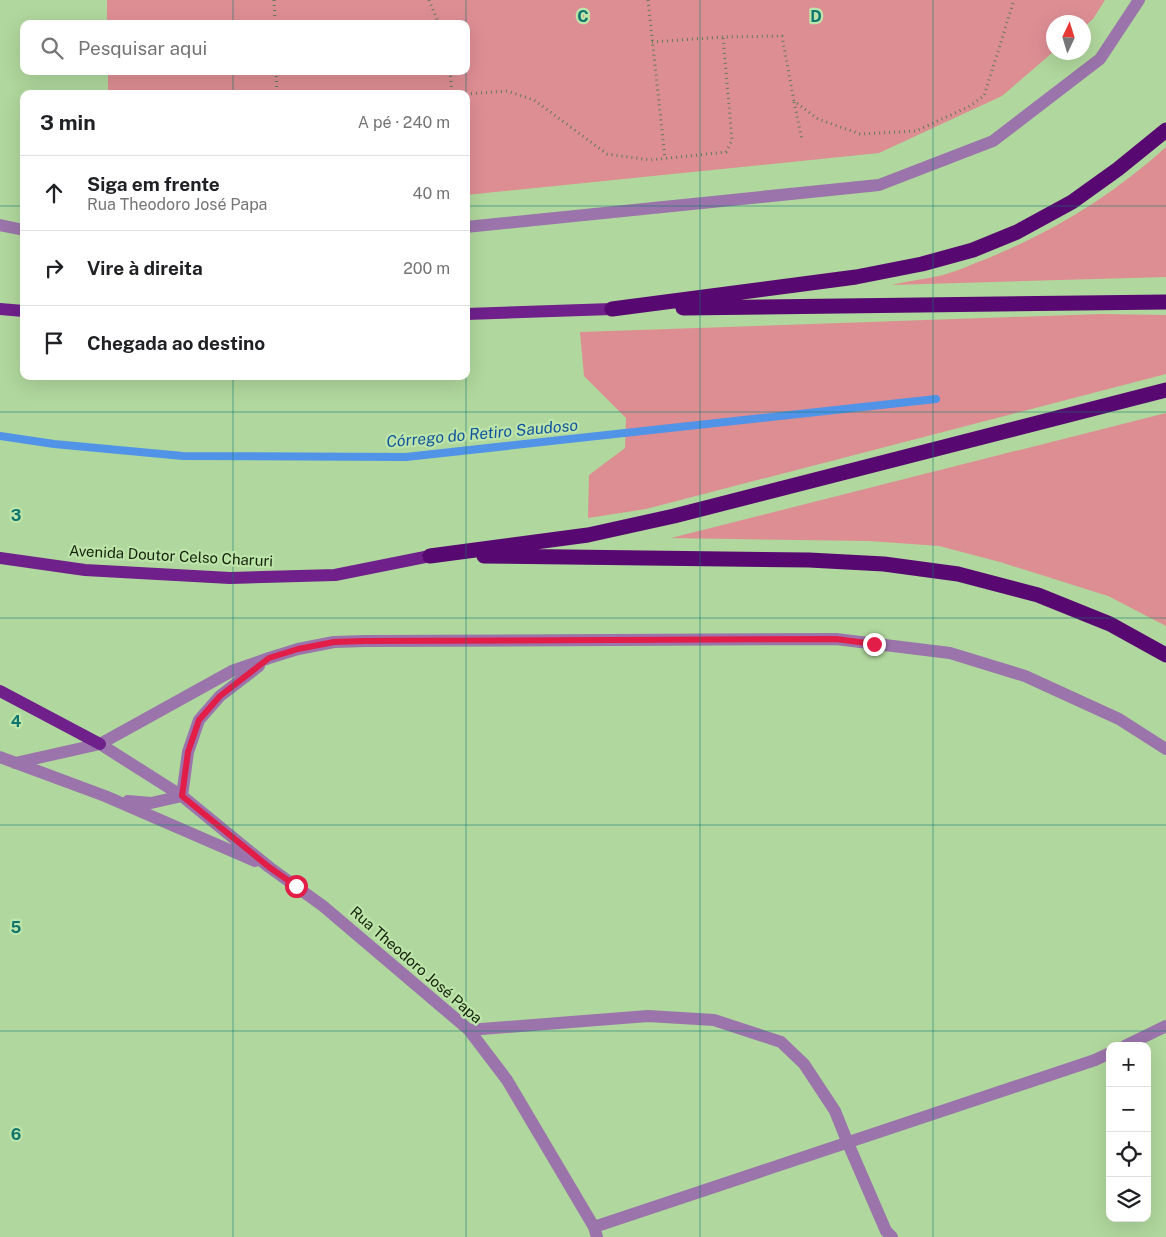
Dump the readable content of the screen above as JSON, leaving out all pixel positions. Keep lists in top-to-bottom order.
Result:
{
  "streets": {
    "main road": ["Avenida Doutor Celso Charuri"],
    "street": ["Rua Theodoro José Papa"]
  },
  "water": ["Córrego do Retiro Saudoso"],
  "north": "top",
  "page": {
    "search": "Pesquisar aqui",
    "heading": ["3 min", "A pé · 240 m"],
    "list": [
      ["Siga em frente", "Rua Theodoro José Papa", "40 m"],
      ["Vire à direita", "200 m"],
      "Chegada ao destino"
    ],
    "map_buttons": ["+", "−"]
  },
  "grid": {
    "columns": ["C", "D"],
    "rows": [
      "3",
      "4",
      "5",
      "6"
    ]
  }
}
